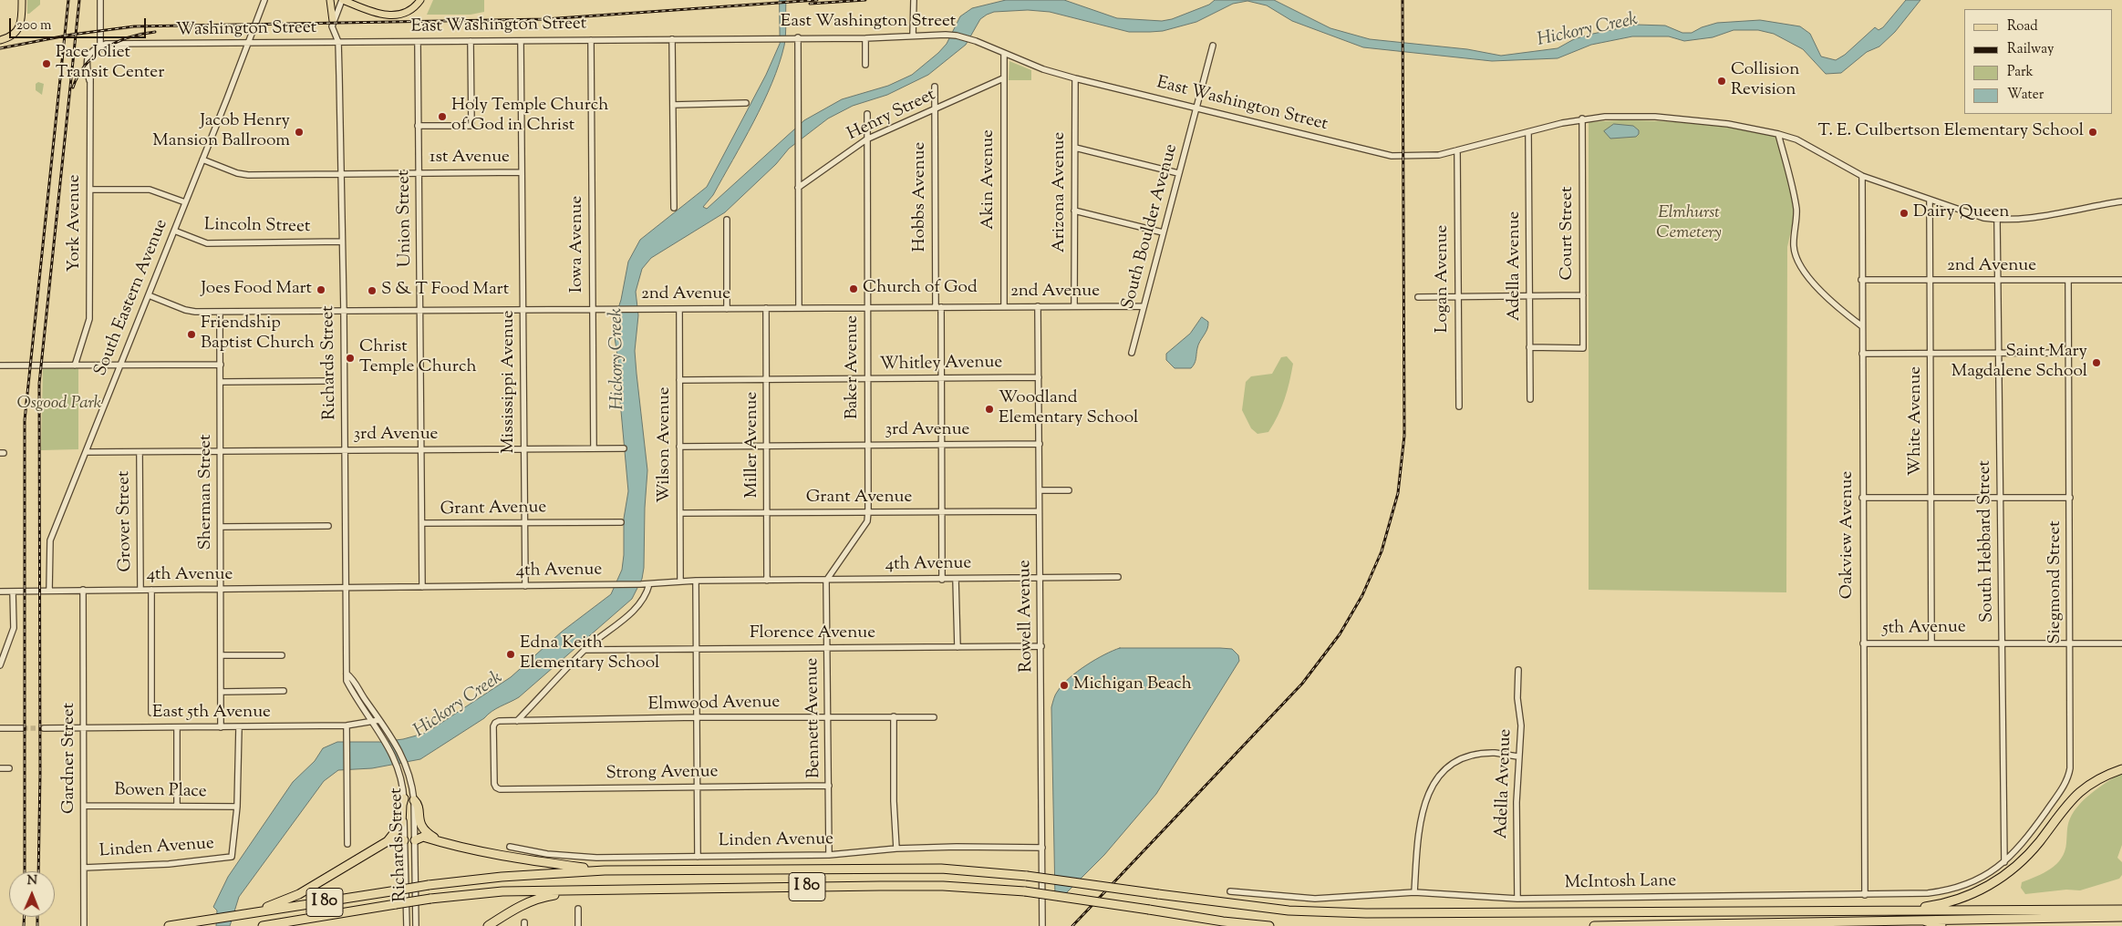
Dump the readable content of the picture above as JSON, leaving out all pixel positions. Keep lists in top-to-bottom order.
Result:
{
  "streets": {
    "highway": ["I 80"],
    "street": [
      "East Washington Street",
      "Washington Street",
      "Henry Street",
      "1st Avenue",
      "Akin Avenue",
      "Arizona Avenue",
      "Hobbs Avenue",
      "Union Street",
      "York Avenue",
      "Lincoln Street",
      "South Boulder Avenue",
      "Court Street",
      "Iowa Avenue",
      "Adella Avenue",
      "2nd Avenue",
      "Logan Avenue",
      "South Eastern Avenue",
      "Richards Street",
      "Whitley Avenue",
      "Baker Avenue",
      "Mississippi Avenue",
      "White Avenue",
      "3rd Avenue",
      "Wilson Avenue",
      "Miller Avenue",
      "Sherman Street",
      "Grant Avenue",
      "Grover Street",
      "Oakview Avenue",
      "South Hebbard Street",
      "4th Avenue",
      "Siegmond Street",
      "Rowell Avenue",
      "5th Avenue",
      "Florence Avenue",
      "Elmwood Avenue",
      "East 5th Avenue",
      "Bennett Avenue",
      "Gardner Street",
      "Strong Avenue",
      "Bowen Place",
      "Linden Avenue",
      "McIntosh Lane"
    ]
  },
  "crossings": [
    ["East Washington Street", "Washington Street"],
    ["East Washington Street", "Akin Avenue"],
    ["East Washington Street", "Arizona Avenue"],
    ["East Washington Street", "Union Street"],
    ["East Washington Street", "South Boulder Avenue"],
    ["East Washington Street", "Court Street"],
    ["East Washington Street", "Iowa Avenue"],
    ["East Washington Street", "Adella Avenue"],
    ["East Washington Street", "Logan Avenue"],
    ["East Washington Street", "Richards Street"],
    ["East Washington Street", "Mississippi Avenue"],
    ["East Washington Street", "White Avenue"],
    ["East Washington Street", "Oakview Avenue"],
    ["East Washington Street", "South Hebbard Street"],
    ["Washington Street", "York Avenue"],
    ["Washington Street", "South Eastern Avenue"],
    ["Washington Street", "Richards Street"],
    ["Henry Street", "Akin Avenue"],
    ["Henry Street", "Hobbs Avenue"],
    ["Henry Street", "Baker Avenue"],
    ["1st Avenue", "Union Street"],
    ["1st Avenue", "South Eastern Avenue"],
    ["1st Avenue", "Richards Street"],
    ["1st Avenue", "Mississippi Avenue"],
    ["Akin Avenue", "2nd Avenue"],
    ["Arizona Avenue", "2nd Avenue"],
    ["Hobbs Avenue", "2nd Avenue"],
    ["Hobbs Avenue", "Whitley Avenue"],
    ["Hobbs Avenue", "3rd Avenue"],
    ["Hobbs Avenue", "Grant Avenue"],
    ["Hobbs Avenue", "4th Avenue"],
    ["Union Street", "2nd Avenue"],
    ["Union Street", "3rd Avenue"],
    ["Union Street", "Grant Avenue"],
    ["Union Street", "4th Avenue"],
    ["Lincoln Street", "South Eastern Avenue"],
    ["Lincoln Street", "Richards Street"],
    ["South Boulder Avenue", "2nd Avenue"],
    ["Court Street", "Adella Avenue"],
    ["Iowa Avenue", "2nd Avenue"],
    ["Iowa Avenue", "3rd Avenue"],
    ["Adella Avenue", "McIntosh Lane"],
    ["2nd Avenue", "South Eastern Avenue"],
    ["2nd Avenue", "Richards Street"],
    ["2nd Avenue", "Baker Avenue"],
    ["2nd Avenue", "Mississippi Avenue"],
    ["2nd Avenue", "White Avenue"],
    ["2nd Avenue", "Wilson Avenue"],
    ["2nd Avenue", "Miller Avenue"],
    ["2nd Avenue", "Sherman Street"],
    ["2nd Avenue", "Oakview Avenue"],
    ["2nd Avenue", "South Hebbard Street"],
    ["2nd Avenue", "Siegmond Street"],
    ["2nd Avenue", "Rowell Avenue"],
    ["South Eastern Avenue", "3rd Avenue"],
    ["South Eastern Avenue", "4th Avenue"],
    ["Richards Street", "3rd Avenue"],
    ["Richards Street", "4th Avenue"],
    ["Richards Street", "East 5th Avenue"],
    ["Whitley Avenue", "Baker Avenue"],
    ["Whitley Avenue", "Wilson Avenue"],
    ["Whitley Avenue", "Miller Avenue"],
    ["Whitley Avenue", "Rowell Avenue"],
    ["Baker Avenue", "3rd Avenue"],
    ["Baker Avenue", "Grant Avenue"],
    ["Baker Avenue", "4th Avenue"],
    ["Baker Avenue", "Bennett Avenue"],
    ["Mississippi Avenue", "3rd Avenue"],
    ["Mississippi Avenue", "Grant Avenue"],
    ["Mississippi Avenue", "4th Avenue"],
    ["White Avenue", "5th Avenue"],
    ["3rd Avenue", "Wilson Avenue"],
    ["3rd Avenue", "Miller Avenue"],
    ["3rd Avenue", "Sherman Street"],
    ["3rd Avenue", "Grover Street"],
    ["3rd Avenue", "Rowell Avenue"],
    ["Wilson Avenue", "Grant Avenue"],
    ["Wilson Avenue", "4th Avenue"],
    ["Miller Avenue", "Grant Avenue"],
    ["Miller Avenue", "4th Avenue"],
    ["Sherman Street", "4th Avenue"],
    ["Sherman Street", "East 5th Avenue"],
    ["Grant Avenue", "Rowell Avenue"],
    ["Grover Street", "4th Avenue"],
    ["Oakview Avenue", "5th Avenue"],
    ["Oakview Avenue", "McIntosh Lane"],
    ["South Hebbard Street", "Siegmond Street"],
    ["South Hebbard Street", "5th Avenue"],
    ["South Hebbard Street", "McIntosh Lane"],
    ["4th Avenue", "Rowell Avenue"],
    ["4th Avenue", "Bennett Avenue"],
    ["4th Avenue", "Gardner Street"],
    ["Siegmond Street", "5th Avenue"],
    ["Siegmond Street", "McIntosh Lane"],
    ["Rowell Avenue", "Florence Avenue"],
    ["Rowell Avenue", "Linden Avenue"],
    ["Florence Avenue", "Bennett Avenue"],
    ["Elmwood Avenue", "Bennett Avenue"],
    ["Elmwood Avenue", "Strong Avenue"],
    ["East 5th Avenue", "Gardner Street"],
    ["Bennett Avenue", "Strong Avenue"],
    ["Bennett Avenue", "Linden Avenue"],
    ["Gardner Street", "Bowen Place"],
    ["Gardner Street", "Linden Avenue"],
    ["Bowen Place", "Linden Avenue"]
  ],
  "water": ["Hickory Creek"],
  "parks": ["Elmhurst Cemetery", "Osgood Park"],
  "places": [
    "Pace Joliet Transit Center",
    "Collision Revision",
    "Holy Temple Church of God in Christ",
    "Jacob Henry Mansion Ballroom",
    "T. E. Culbertson Elementary School",
    "Dairy Queen",
    "Church of God",
    "Joes Food Mart",
    "S & T Food Mart",
    "Friendship Baptist Church",
    "Christ Temple Church",
    "Saint Mary Magdalene School",
    "Woodland Elementary School",
    "Edna Keith Elementary School",
    "Michigan Beach"
  ],
  "legend": [
    "Road",
    "Railway",
    "Park",
    "Water"
  ],
  "scale_bar": "200 m",
  "north": "top"
}
